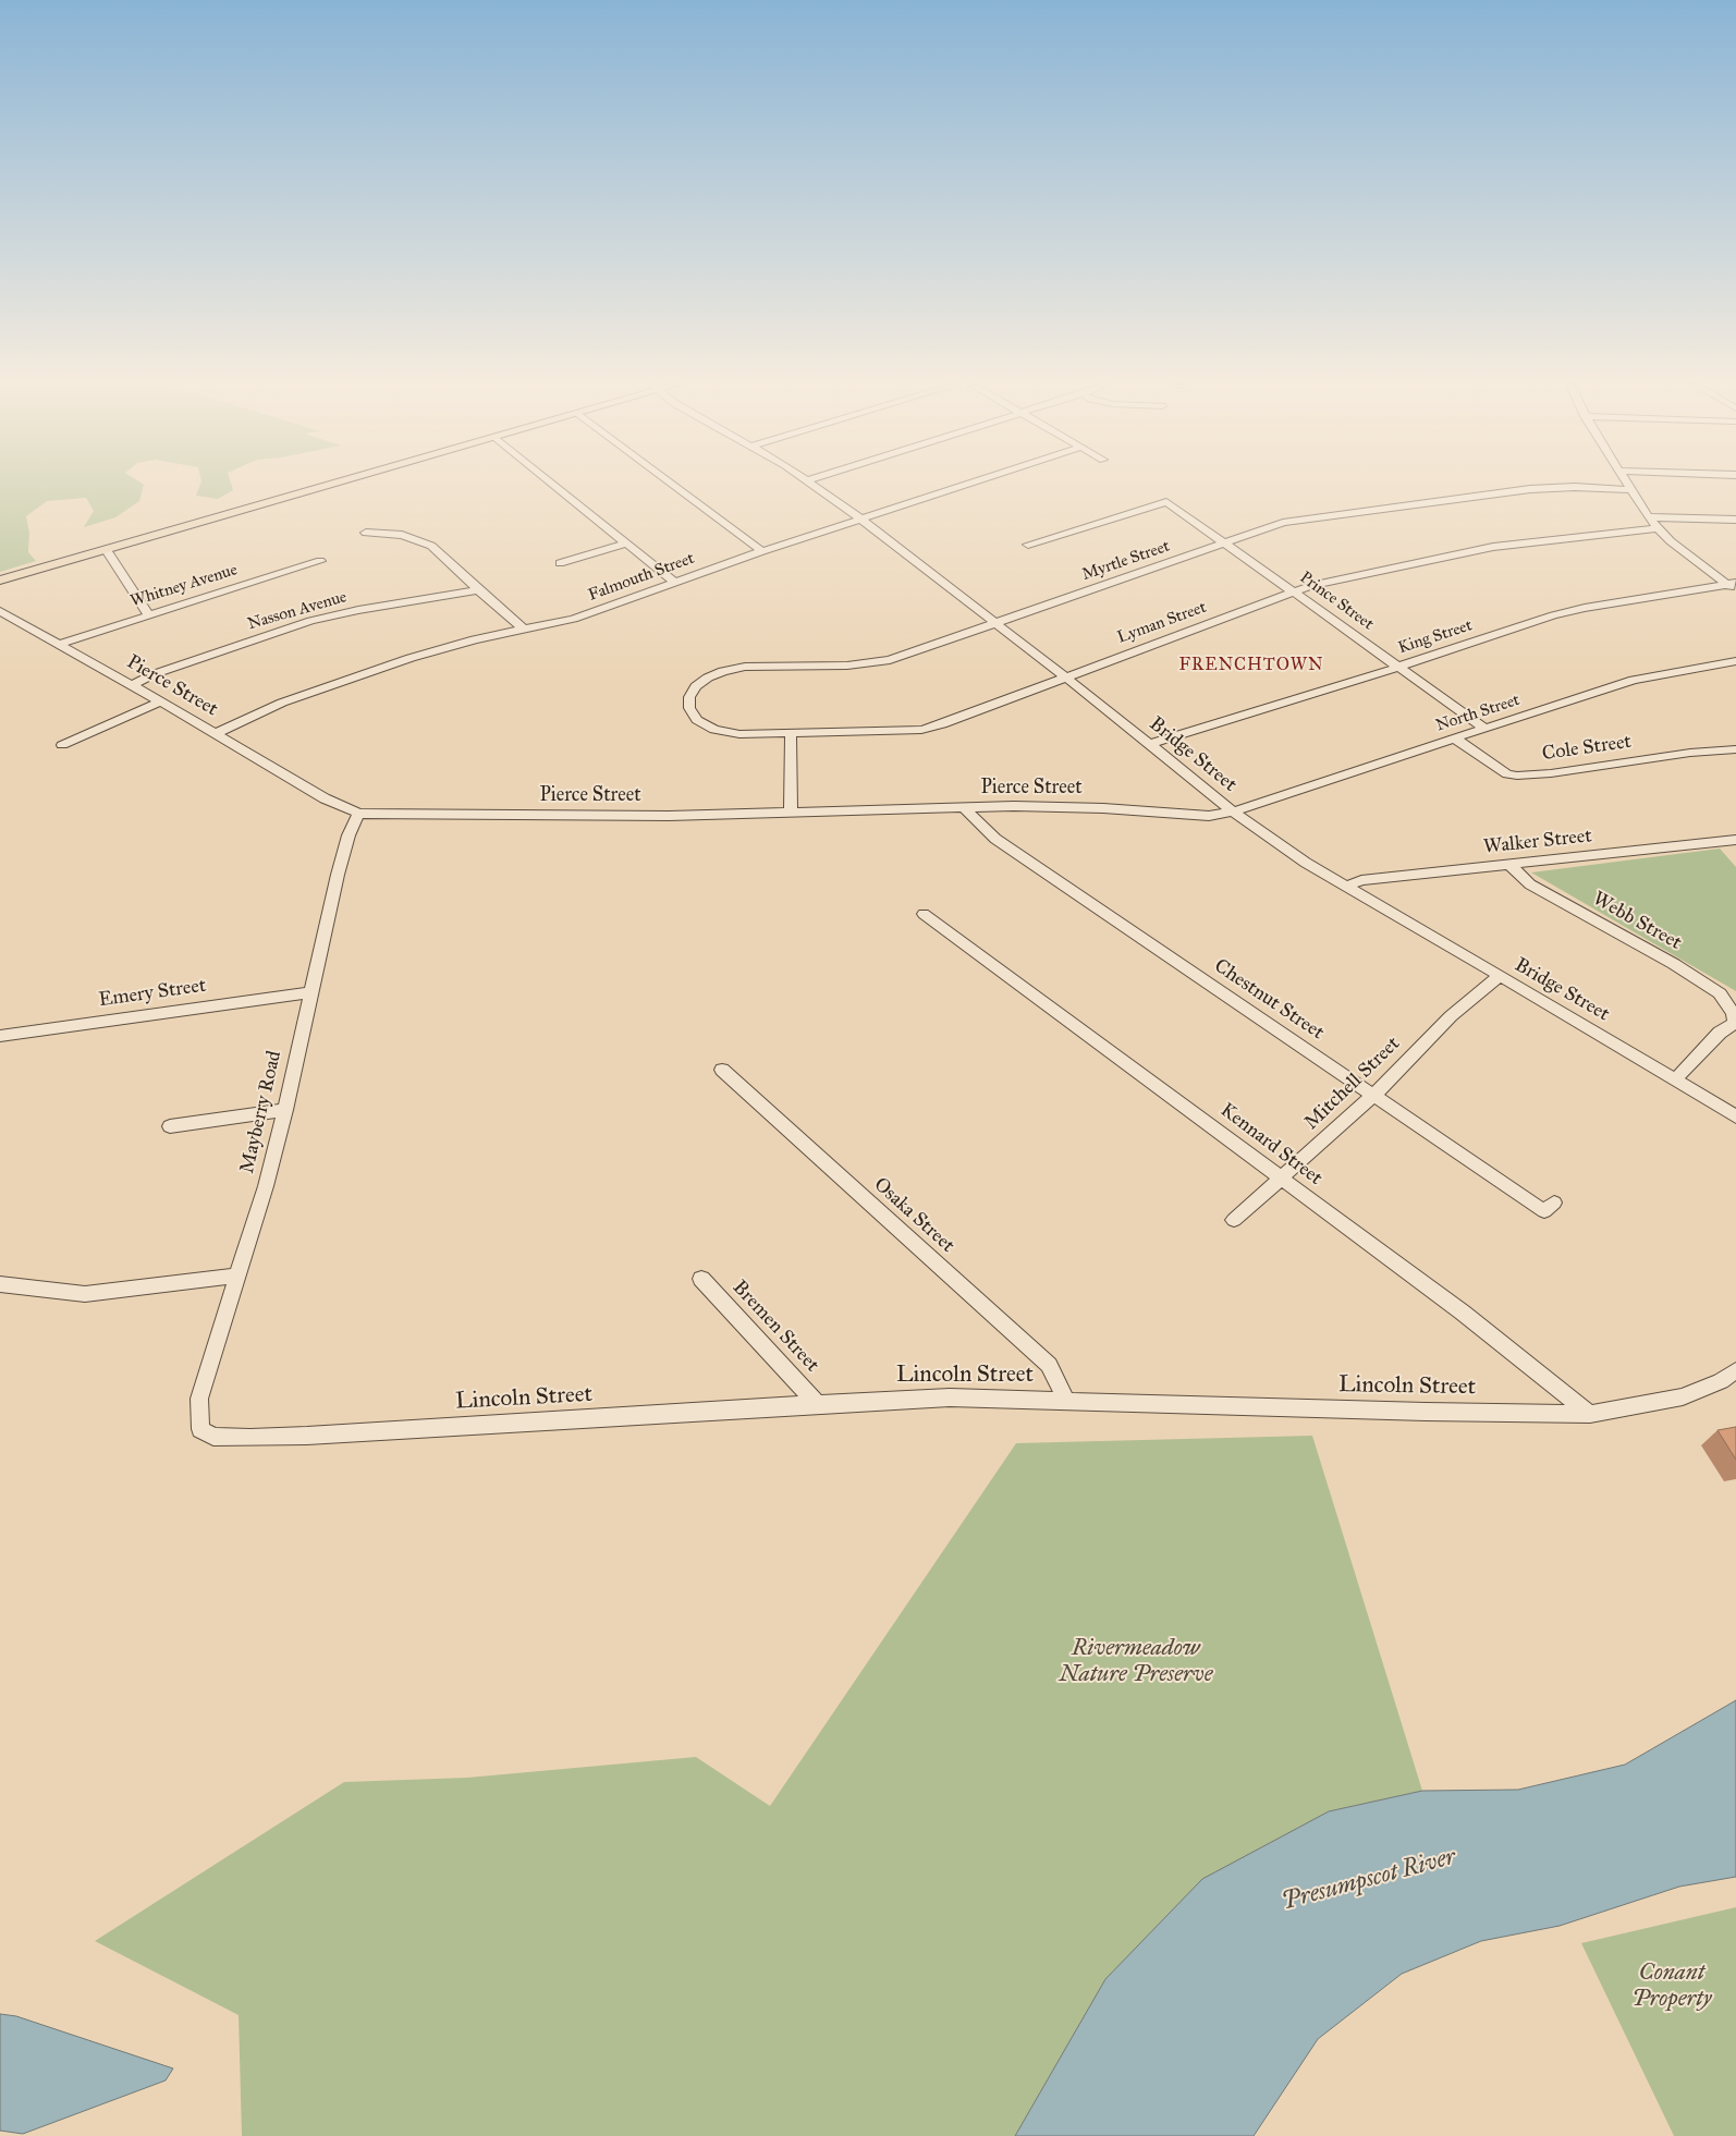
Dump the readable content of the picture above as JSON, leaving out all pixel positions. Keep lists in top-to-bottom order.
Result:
{
  "streets": {
    "street": [
      "Myrtle Street",
      "Falmouth Street",
      "Whitney Avenue",
      "Prince Street",
      "Nasson Avenue",
      "Lyman Street",
      "King Street",
      "Pierce Street",
      "North Street",
      "Cole Street",
      "Bridge Street",
      "Walker Street",
      "Webb Street",
      "Emery Street",
      "Chestnut Street",
      "Mitchell Street",
      "Mayberry Road",
      "Kennard Street",
      "Osaka Street",
      "Bremen Street",
      "Lincoln Street"
    ]
  },
  "crossings": [
    ["Myrtle Street", "Prince Street"],
    ["Myrtle Street", "Lyman Street"],
    ["Myrtle Street", "Bridge Street"],
    ["Falmouth Street", "Pierce Street"],
    ["Falmouth Street", "Bridge Street"],
    ["Whitney Avenue", "Pierce Street"],
    ["Prince Street", "Lyman Street"],
    ["Prince Street", "King Street"],
    ["Prince Street", "North Street"],
    ["Nasson Avenue", "Pierce Street"],
    ["Lyman Street", "Bridge Street"],
    ["King Street", "Bridge Street"],
    ["Pierce Street", "North Street"],
    ["Pierce Street", "Bridge Street"],
    ["Pierce Street", "Chestnut Street"],
    ["Pierce Street", "Mayberry Road"],
    ["North Street", "Cole Street"],
    ["North Street", "Bridge Street"],
    ["Bridge Street", "Walker Street"],
    ["Bridge Street", "Mitchell Street"],
    ["Walker Street", "Webb Street"],
    ["Emery Street", "Mayberry Road"],
    ["Chestnut Street", "Mitchell Street"],
    ["Mitchell Street", "Kennard Street"],
    ["Mayberry Road", "Lincoln Street"],
    ["Kennard Street", "Lincoln Street"],
    ["Osaka Street", "Lincoln Street"],
    ["Bremen Street", "Lincoln Street"]
  ],
  "districts": ["FRENCHTOWN"],
  "water": ["Presumpscot River"],
  "parks": ["Rivermeadow Nature Preserve", "Conant Property"]
}
